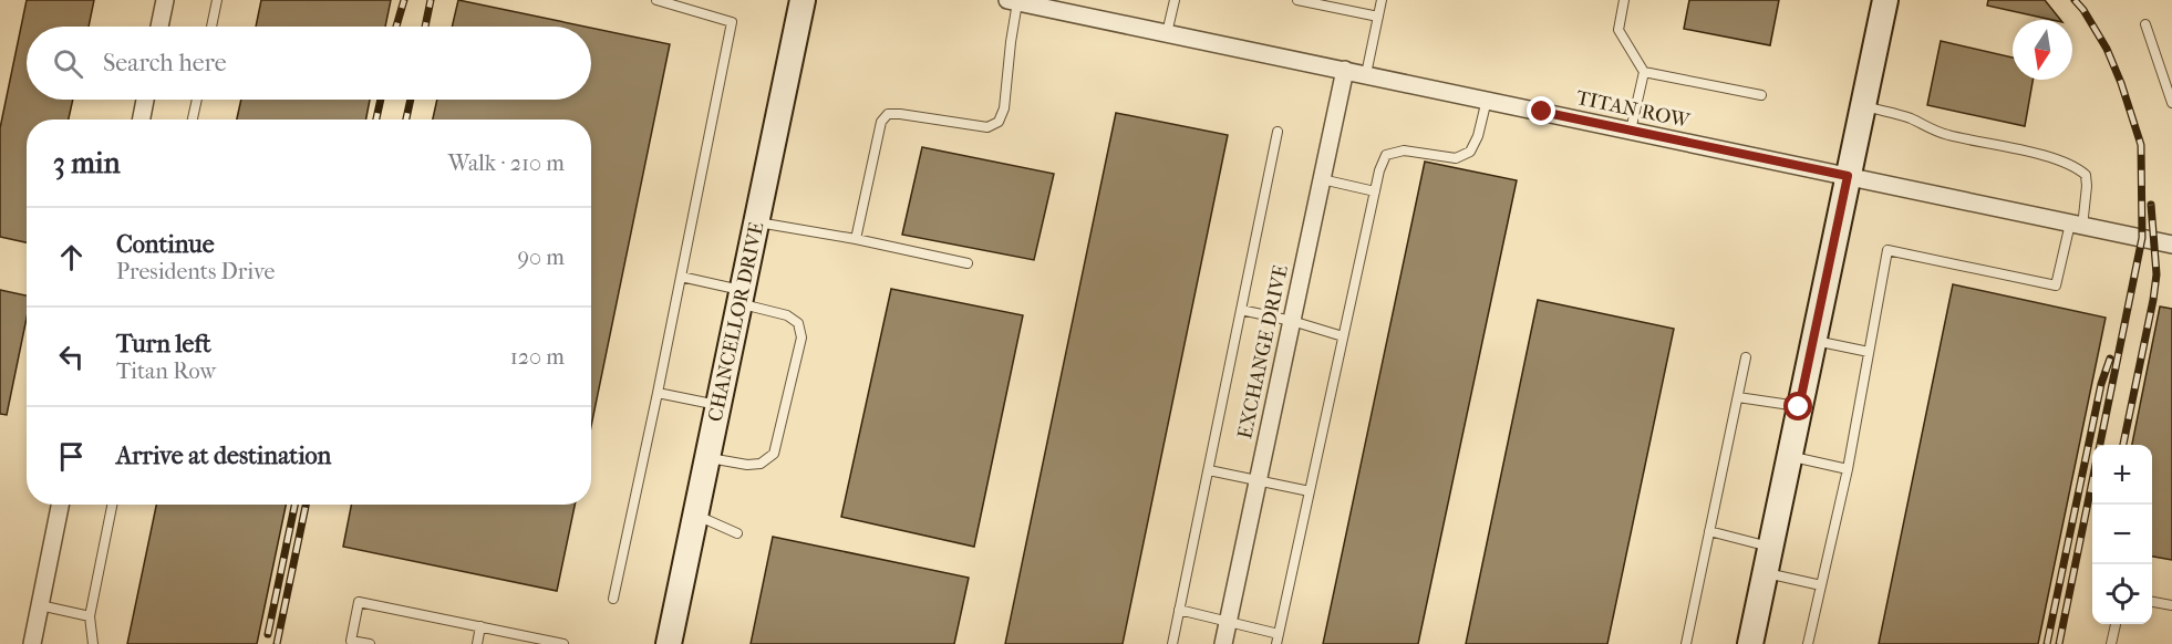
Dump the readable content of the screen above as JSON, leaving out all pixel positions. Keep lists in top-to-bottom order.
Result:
{
  "streets": {
    "street": ["TITAN ROW", "CHANCELLOR DRIVE", "EXCHANGE DRIVE"]
  },
  "crossings": [
    ["TITAN ROW", "EXCHANGE DRIVE"]
  ],
  "north": "bottom",
  "page": {
    "search": "Search here",
    "heading": ["3 min", "Walk · 210 m"],
    "list": [
      ["Continue", "Presidents Drive", "90 m"],
      ["Turn left", "Titan Row", "120 m"],
      "Arrive at destination"
    ],
    "map_buttons": ["+", "−"]
  }
}
